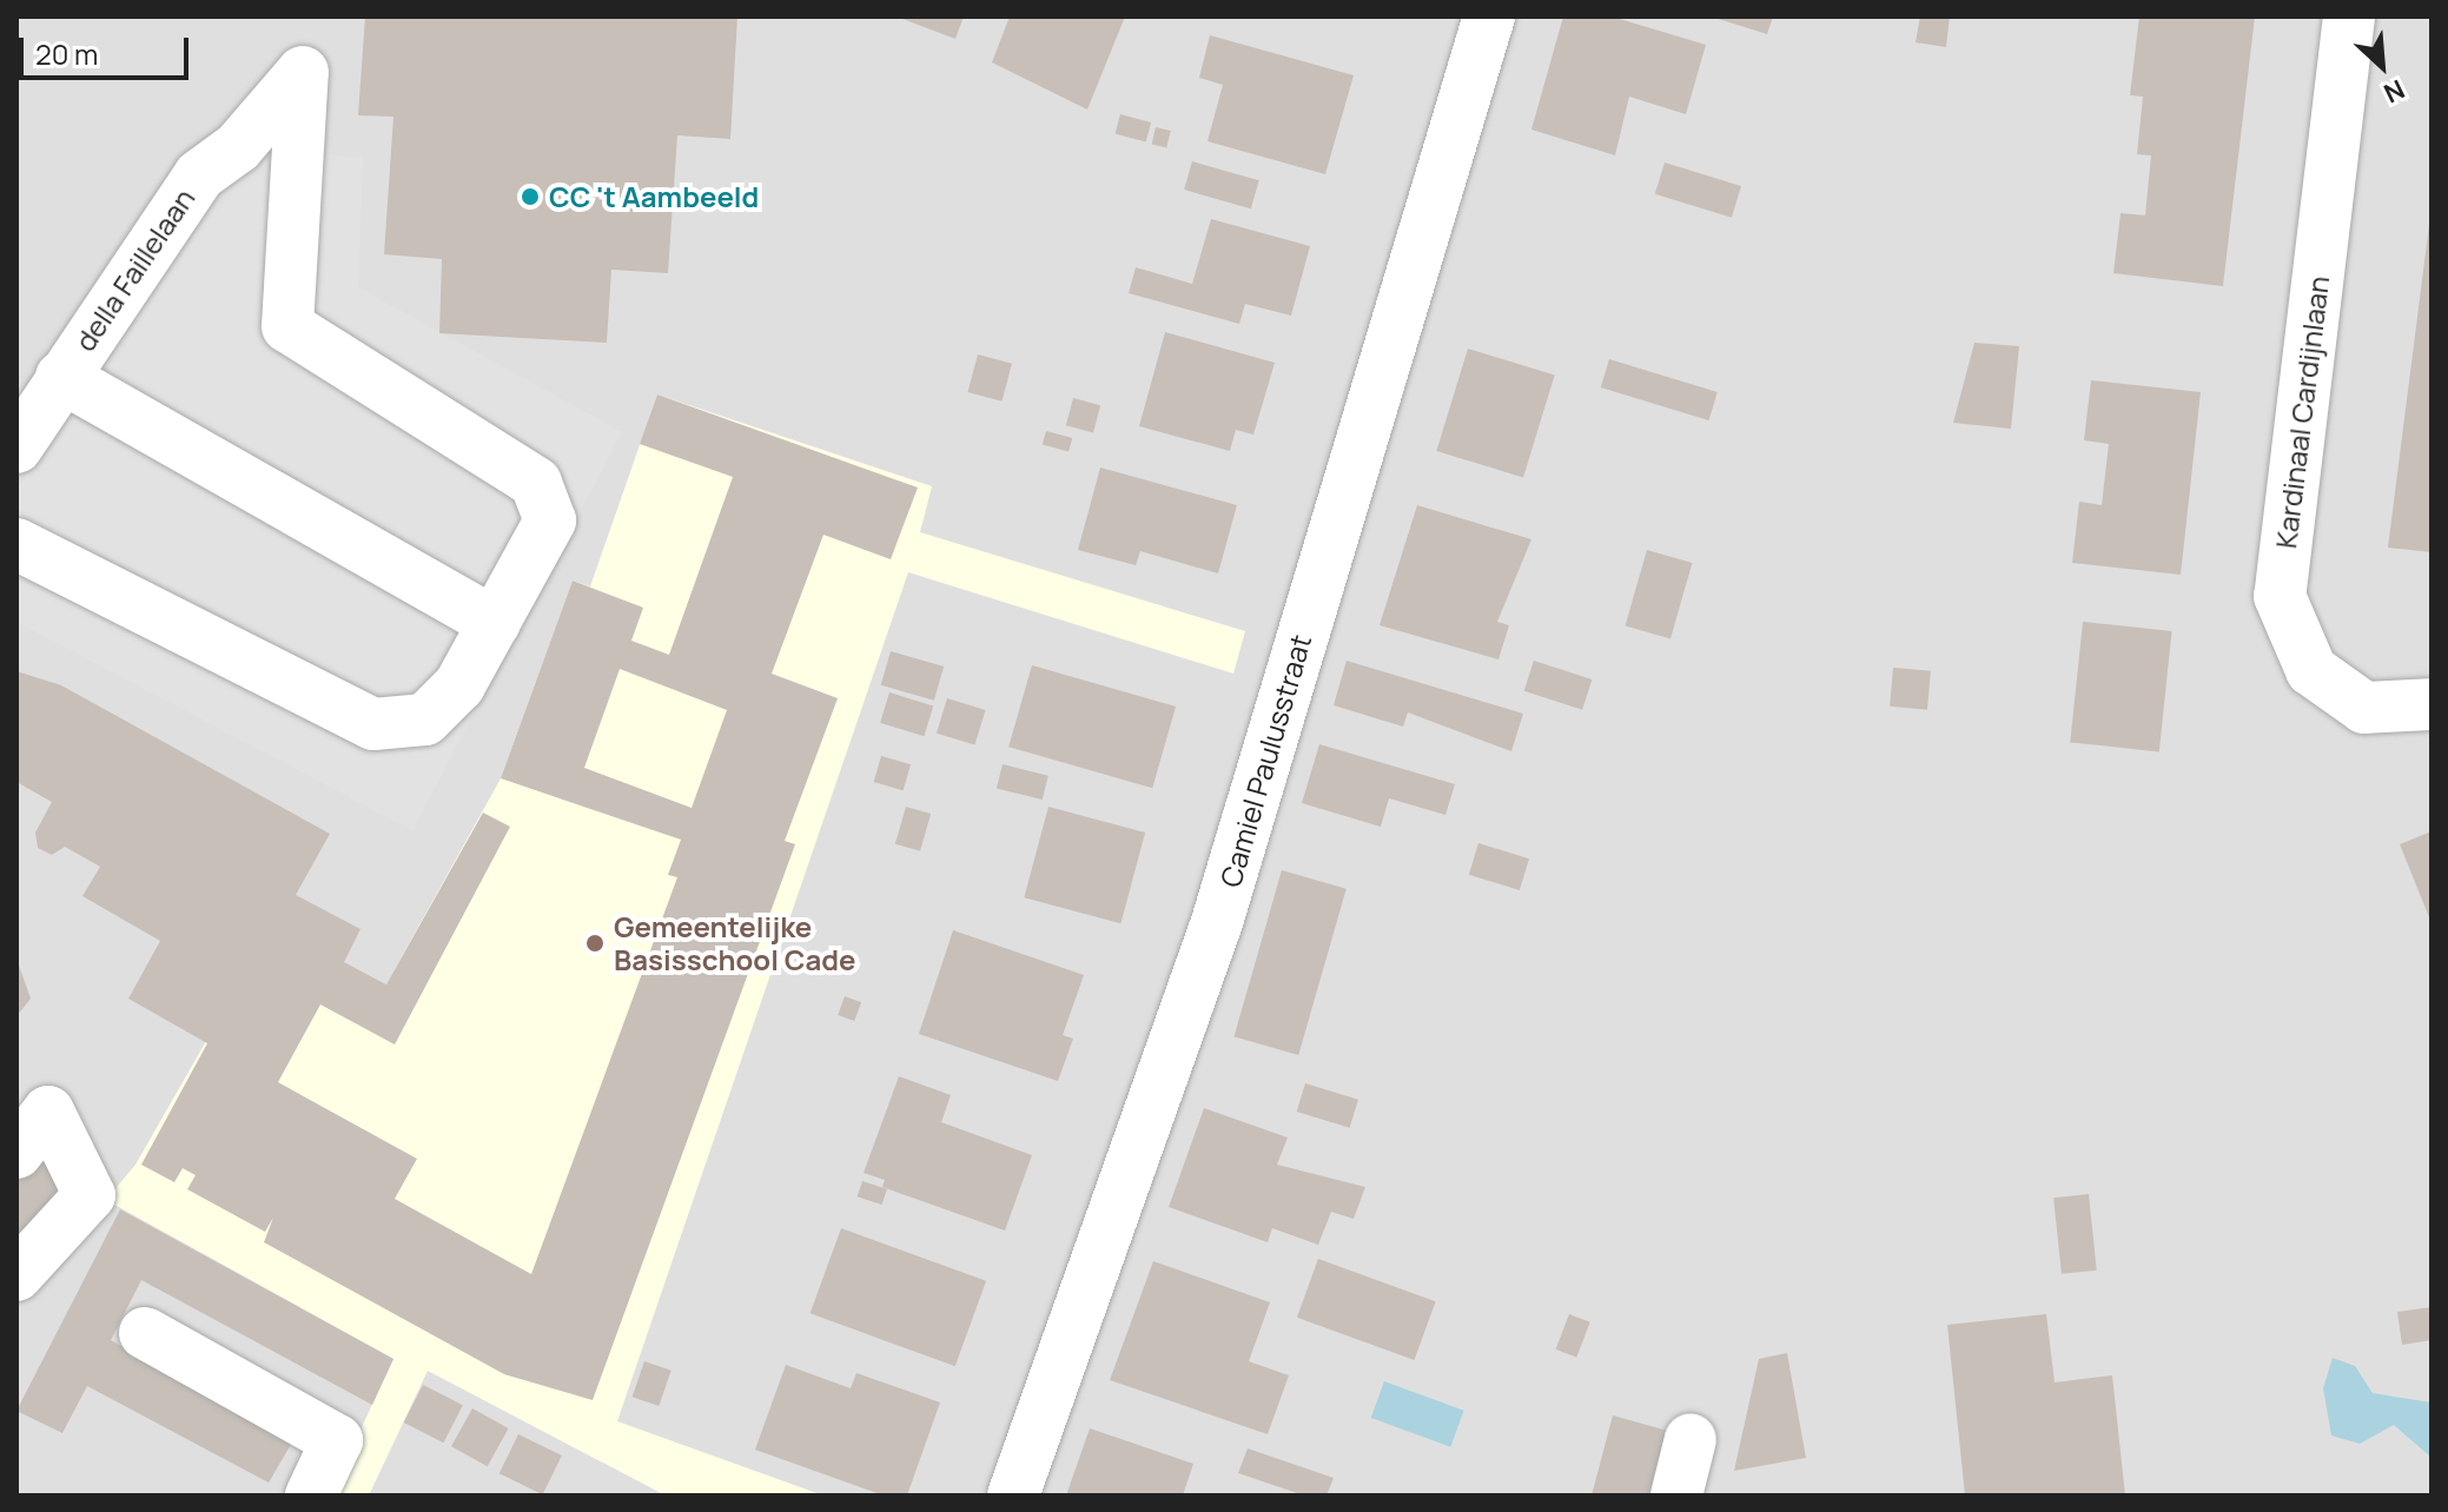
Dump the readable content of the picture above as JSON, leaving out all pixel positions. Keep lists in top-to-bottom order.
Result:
{
  "streets": {
    "street": ["della Faillelaan", "Kardinaal Cardijnlaan", "Camiel Paulusstraat"]
  },
  "places": ["CC 't Aambeeld", "Gemeentelijke Basisschool Cade"],
  "scale_bar": "20 m",
  "north": "bottom right"
}
